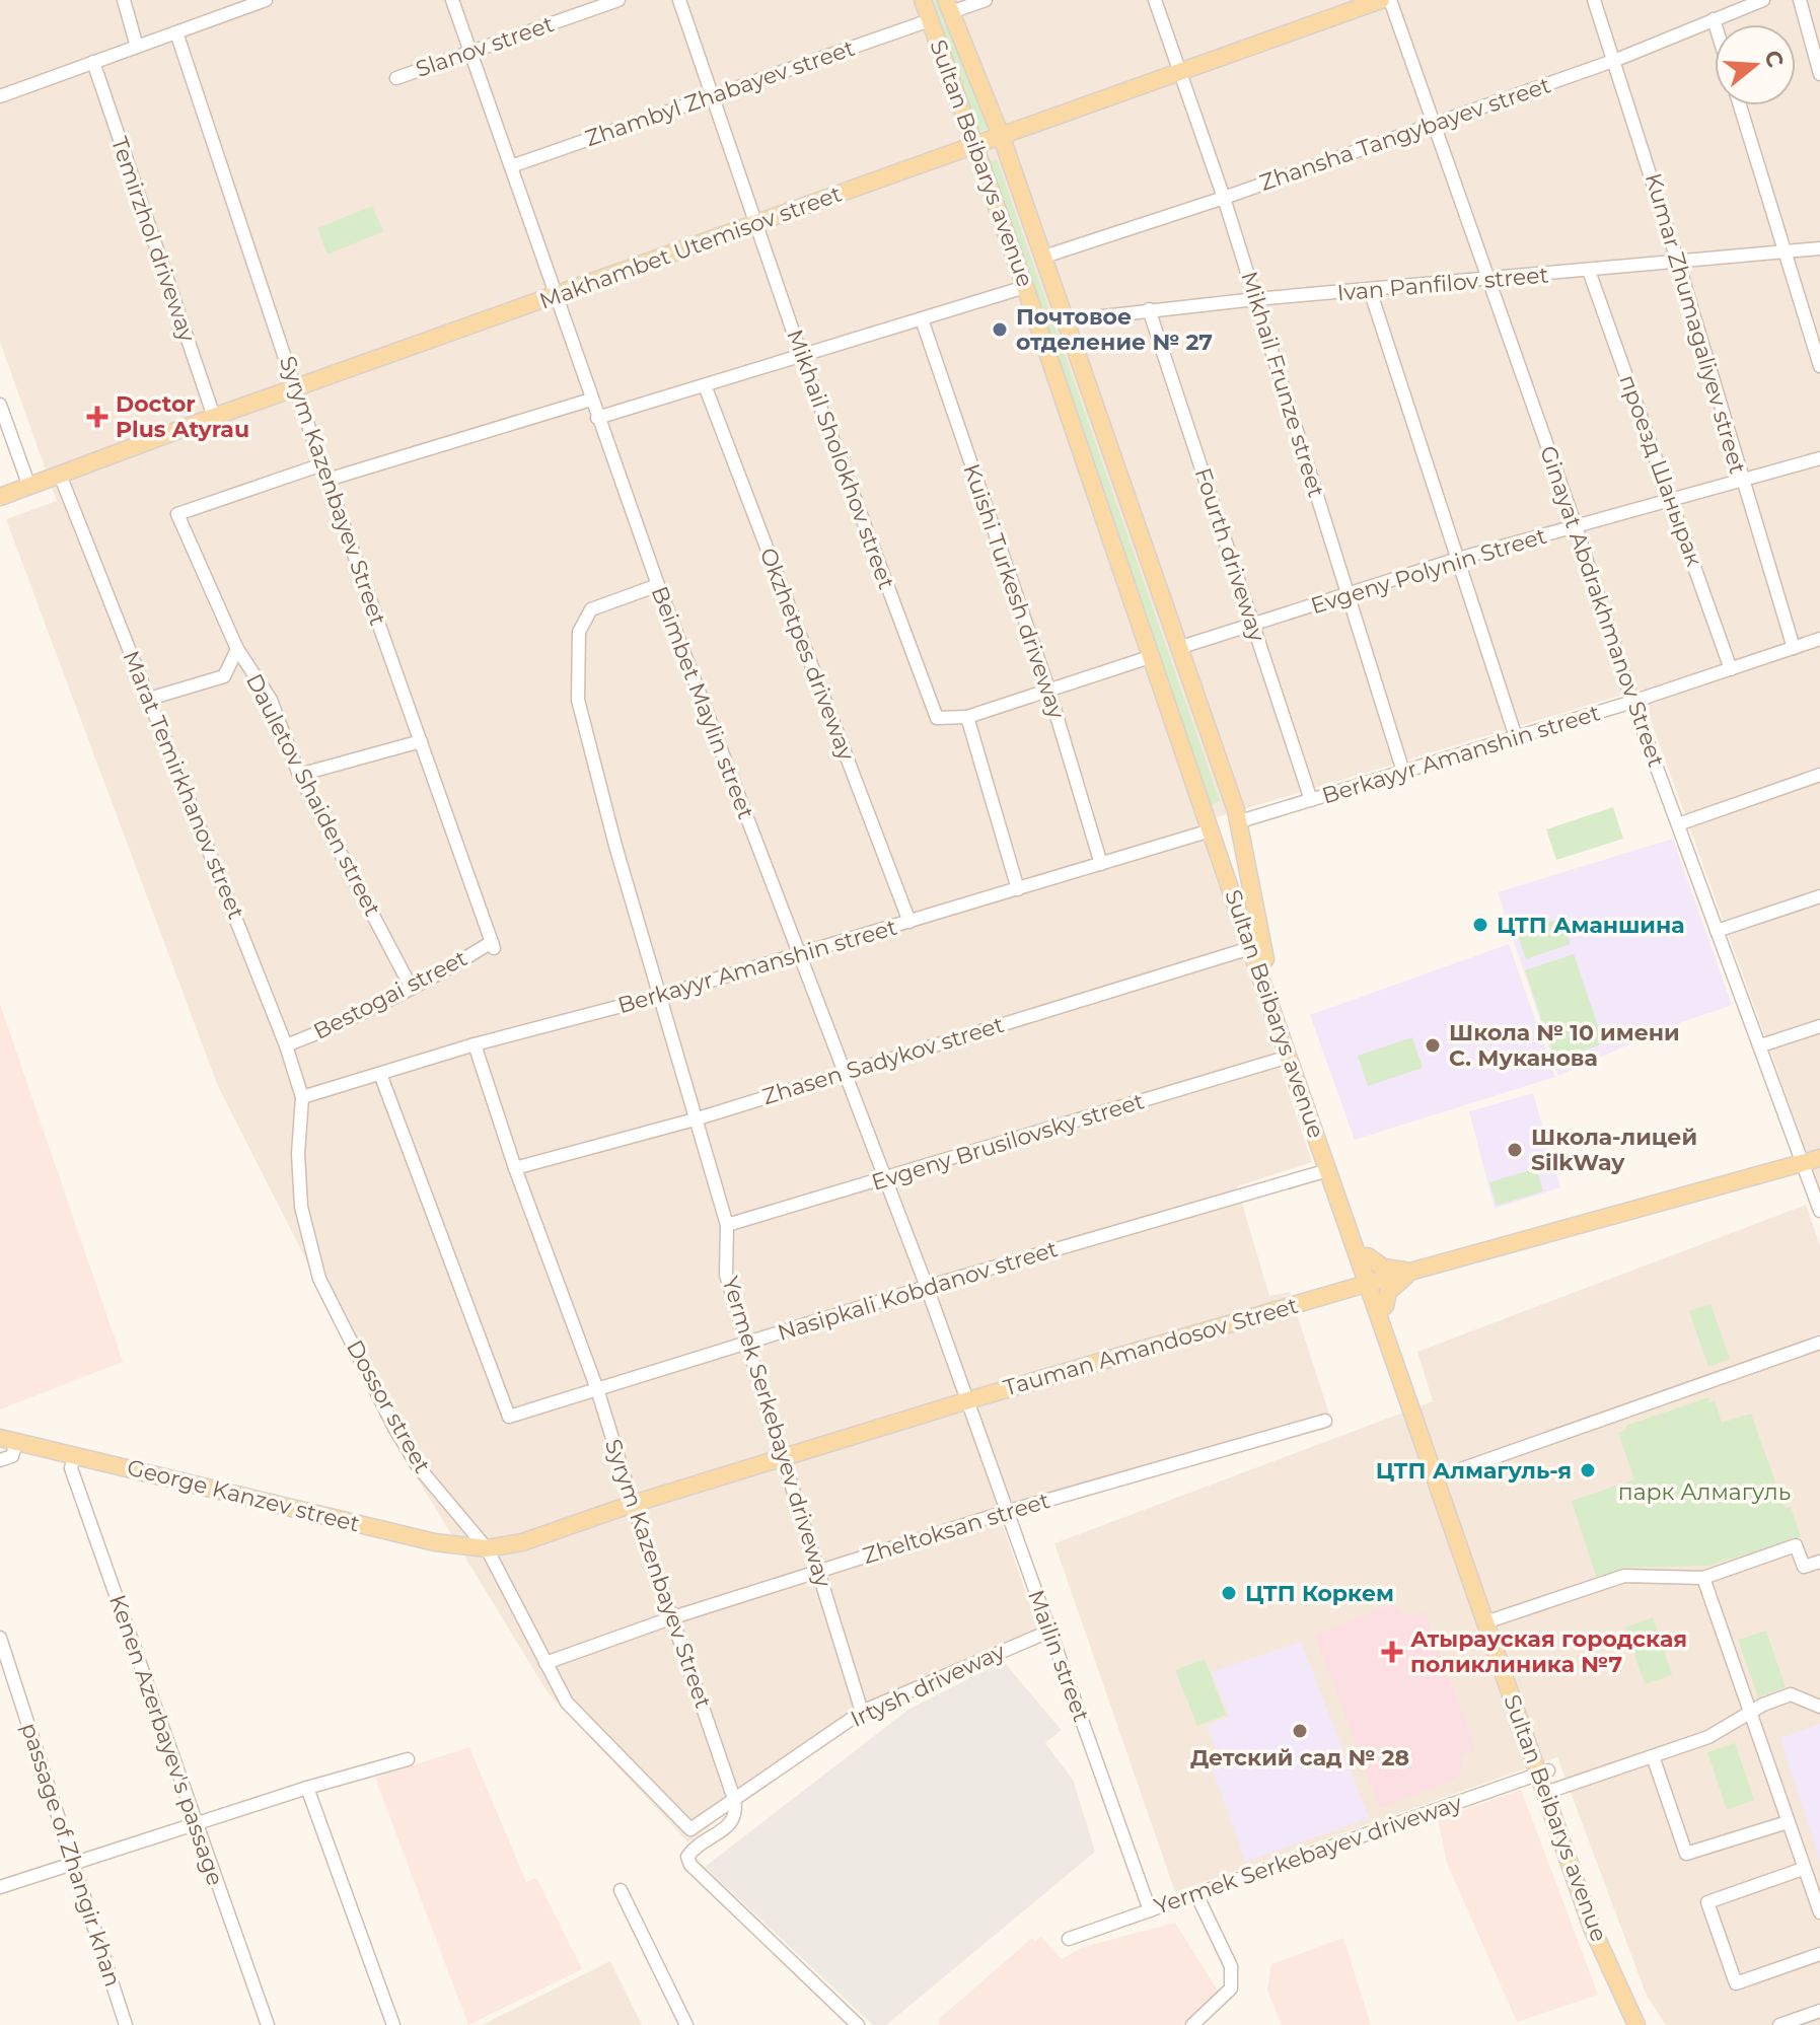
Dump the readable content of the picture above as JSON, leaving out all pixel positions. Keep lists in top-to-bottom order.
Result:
{
  "streets": {
    "main road": [
      "Sultan Beibarys avenue",
      "Makhambet Utemisov street",
      "Tauman Amandosov Street",
      "George Kanzev street"
    ],
    "street": [
      "Slanov street",
      "Zhambyl Zhabayev street",
      "Zhansha Tangybayev street",
      "Temirzhol driveway",
      "Ivan Panfilov street",
      "Kumar Zhumagaliyev street",
      "Mikhail Frunze street",
      "Mikhail Sholokhov street",
      "проезд Шанырак",
      "Syrym Kazenbayev Street",
      "Fourth driveway",
      "Evgeny Polynin Street",
      "Kuishi Turkesh driveway",
      "Ginayat Abdrakhmanov Street",
      "Okzhetpes driveway",
      "Beimbet Maylin street",
      "Berkayyr Amanshin street",
      "Marat Temirkhanov street",
      "Dauletov Shaiden street",
      "Bestogai street",
      "Zhasen Sadykov street",
      "Evgeny Brusilovsky street",
      "Nasipkali Kobdanov street",
      "Dossor street",
      "Yermek Serkebayev driveway",
      "Zheltoksan street",
      "Mailin street",
      "Irtysh driveway",
      "Kenen Azerbayev's passage",
      "passage of Zhangir khan"
    ]
  },
  "crossings": [
    ["Slanov street", "Beimbet Maylin street"],
    ["Zhambyl Zhabayev street", "Sultan Beibarys avenue"],
    ["Zhambyl Zhabayev street", "Mikhail Sholokhov street"],
    ["Zhambyl Zhabayev street", "Beimbet Maylin street"],
    ["Zhansha Tangybayev street", "Sultan Beibarys avenue"],
    ["Zhansha Tangybayev street", "Kumar Zhumagaliyev street"],
    ["Zhansha Tangybayev street", "Mikhail Frunze street"],
    ["Zhansha Tangybayev street", "Ginayat Abdrakhmanov Street"],
    ["Sultan Beibarys avenue", "Makhambet Utemisov street"],
    ["Sultan Beibarys avenue", "Ivan Panfilov street"],
    ["Sultan Beibarys avenue", "Evgeny Polynin Street"],
    ["Sultan Beibarys avenue", "Berkayyr Amanshin street"],
    ["Sultan Beibarys avenue", "Zhasen Sadykov street"],
    ["Sultan Beibarys avenue", "Evgeny Brusilovsky street"],
    ["Sultan Beibarys avenue", "Nasipkali Kobdanov street"],
    ["Sultan Beibarys avenue", "Tauman Amandosov Street"],
    ["Sultan Beibarys avenue", "Yermek Serkebayev driveway"],
    ["Temirzhol driveway", "Makhambet Utemisov street"],
    ["Makhambet Utemisov street", "Mikhail Frunze street"],
    ["Makhambet Utemisov street", "Mikhail Sholokhov street"],
    ["Makhambet Utemisov street", "Syrym Kazenbayev Street"],
    ["Makhambet Utemisov street", "Beimbet Maylin street"],
    ["Makhambet Utemisov street", "Marat Temirkhanov street"],
    ["Ivan Panfilov street", "Kumar Zhumagaliyev street"],
    ["Ivan Panfilov street", "Mikhail Frunze street"],
    ["Ivan Panfilov street", "проезд Шанырак"],
    ["Ivan Panfilov street", "Fourth driveway"],
    ["Ivan Panfilov street", "Ginayat Abdrakhmanov Street"],
    ["Kumar Zhumagaliyev street", "Evgeny Polynin Street"],
    ["Kumar Zhumagaliyev street", "Berkayyr Amanshin street"],
    ["Mikhail Frunze street", "Evgeny Polynin Street"],
    ["Mikhail Frunze street", "Berkayyr Amanshin street"],
    ["проезд Шанырак", "Evgeny Polynin Street"],
    ["проезд Шанырак", "Berkayyr Amanshin street"],
    ["Syrym Kazenbayev Street", "Berkayyr Amanshin street"],
    ["Syrym Kazenbayev Street", "Dauletov Shaiden street"],
    ["Syrym Kazenbayev Street", "Bestogai street"],
    ["Syrym Kazenbayev Street", "Zhasen Sadykov street"],
    ["Syrym Kazenbayev Street", "Nasipkali Kobdanov street"],
    ["Syrym Kazenbayev Street", "Tauman Amandosov Street"],
    ["Syrym Kazenbayev Street", "Zheltoksan street"],
    ["Syrym Kazenbayev Street", "Irtysh driveway"],
    ["Fourth driveway", "Evgeny Polynin Street"],
    ["Fourth driveway", "Berkayyr Amanshin street"],
    ["Evgeny Polynin Street", "Ginayat Abdrakhmanov Street"],
    ["Kuishi Turkesh driveway", "Berkayyr Amanshin street"],
    ["Ginayat Abdrakhmanov Street", "Berkayyr Amanshin street"],
    ["Ginayat Abdrakhmanov Street", "Tauman Amandosov Street"],
    ["Okzhetpes driveway", "Berkayyr Amanshin street"],
    ["Beimbet Maylin street", "Berkayyr Amanshin street"],
    ["Beimbet Maylin street", "Zhasen Sadykov street"],
    ["Beimbet Maylin street", "Evgeny Brusilovsky street"],
    ["Beimbet Maylin street", "Nasipkali Kobdanov street"],
    ["Beimbet Maylin street", "Tauman Amandosov Street"],
    ["Beimbet Maylin street", "Yermek Serkebayev driveway"],
    ["Beimbet Maylin street", "Mailin street"],
    ["Berkayyr Amanshin street", "Marat Temirkhanov street"],
    ["Berkayyr Amanshin street", "Nasipkali Kobdanov street"],
    ["Berkayyr Amanshin street", "Dossor street"],
    ["Berkayyr Amanshin street", "Yermek Serkebayev driveway"],
    ["Marat Temirkhanov street", "Bestogai street"],
    ["Marat Temirkhanov street", "Dossor street"],
    ["Dauletov Shaiden street", "Bestogai street"],
    ["Zhasen Sadykov street", "Yermek Serkebayev driveway"],
    ["Evgeny Brusilovsky street", "Yermek Serkebayev driveway"],
    ["Nasipkali Kobdanov street", "Yermek Serkebayev driveway"],
    ["Tauman Amandosov Street", "Dossor street"],
    ["Tauman Amandosov Street", "Yermek Serkebayev driveway"],
    ["Tauman Amandosov Street", "George Kanzev street"],
    ["Tauman Amandosov Street", "Mailin street"],
    ["Dossor street", "George Kanzev street"],
    ["Dossor street", "Zheltoksan street"],
    ["Dossor street", "Irtysh driveway"],
    ["Yermek Serkebayev driveway", "Zheltoksan street"],
    ["Yermek Serkebayev driveway", "Mailin street"],
    ["Yermek Serkebayev driveway", "Irtysh driveway"],
    ["George Kanzev street", "Kenen Azerbayev's passage"],
    ["Zheltoksan street", "Mailin street"],
    ["Mailin street", "Irtysh driveway"]
  ],
  "parks": ["парк Алмагуль"],
  "places": {
    "other": [
      "Почтовое отделение № 27",
      "ЦТП Аманшина",
      "Школа № 10 имени С. Муканова",
      "Школа-лицей SilkWay",
      "ЦТП Алмагуль-я",
      "ЦТП Коркем",
      "Детский сад № 28"
    ],
    "health": ["Doctor Plus Atyrau", "Атырауская городская поликлиника №7"]
  },
  "north": "right"
}
